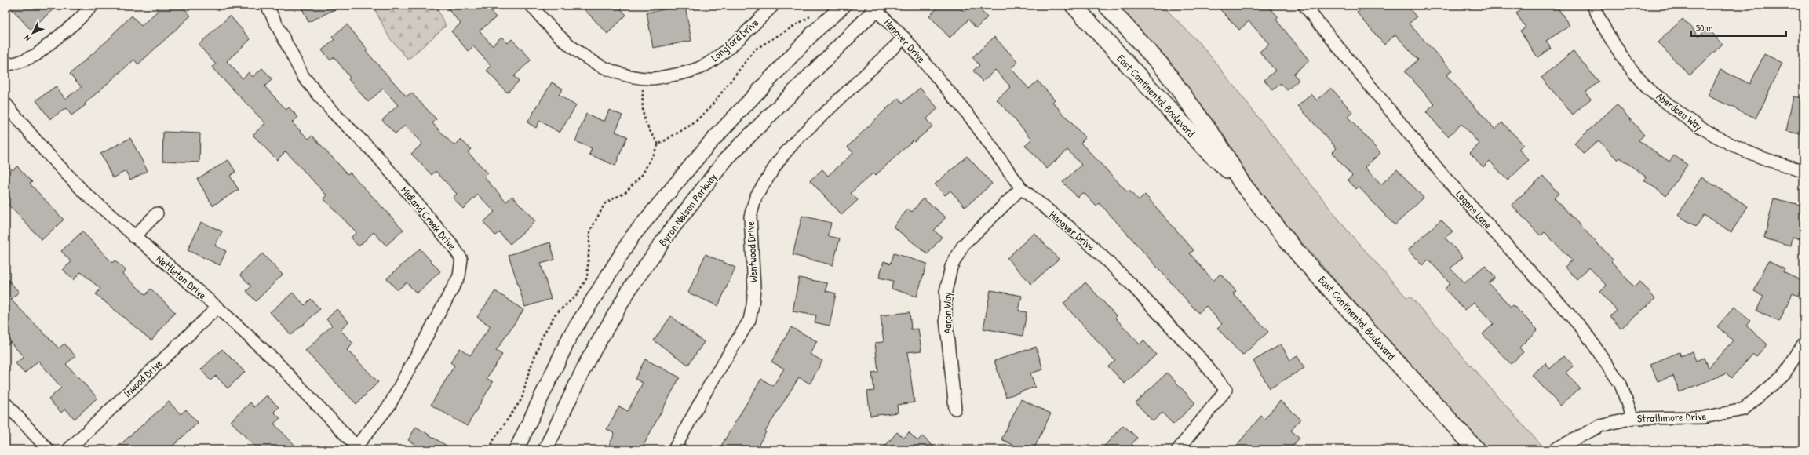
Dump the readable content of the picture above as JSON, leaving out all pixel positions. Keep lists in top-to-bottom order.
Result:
{
  "streets": {
    "main road": ["East Continental Boulevard"],
    "street": [
      "Longford Drive",
      "Hanover Drive",
      "Aberdeen Way",
      "Byron Nelson Parkway",
      "Logans Lane",
      "Midland Creek Drive",
      "Wentwood Drive",
      "Nettleton Drive",
      "Aaron Way",
      "Inwood Drive",
      "Strathmore Drive"
    ]
  },
  "crossings": [
    ["Hanover Drive", "Byron Nelson Parkway"],
    ["Hanover Drive", "Wentwood Drive"],
    ["Hanover Drive", "Aaron Way"],
    ["Logans Lane", "Strathmore Drive"],
    ["Midland Creek Drive", "Nettleton Drive"],
    ["Nettleton Drive", "Inwood Drive"]
  ],
  "scale_bar": "50 m",
  "north": "bottom left"
}
